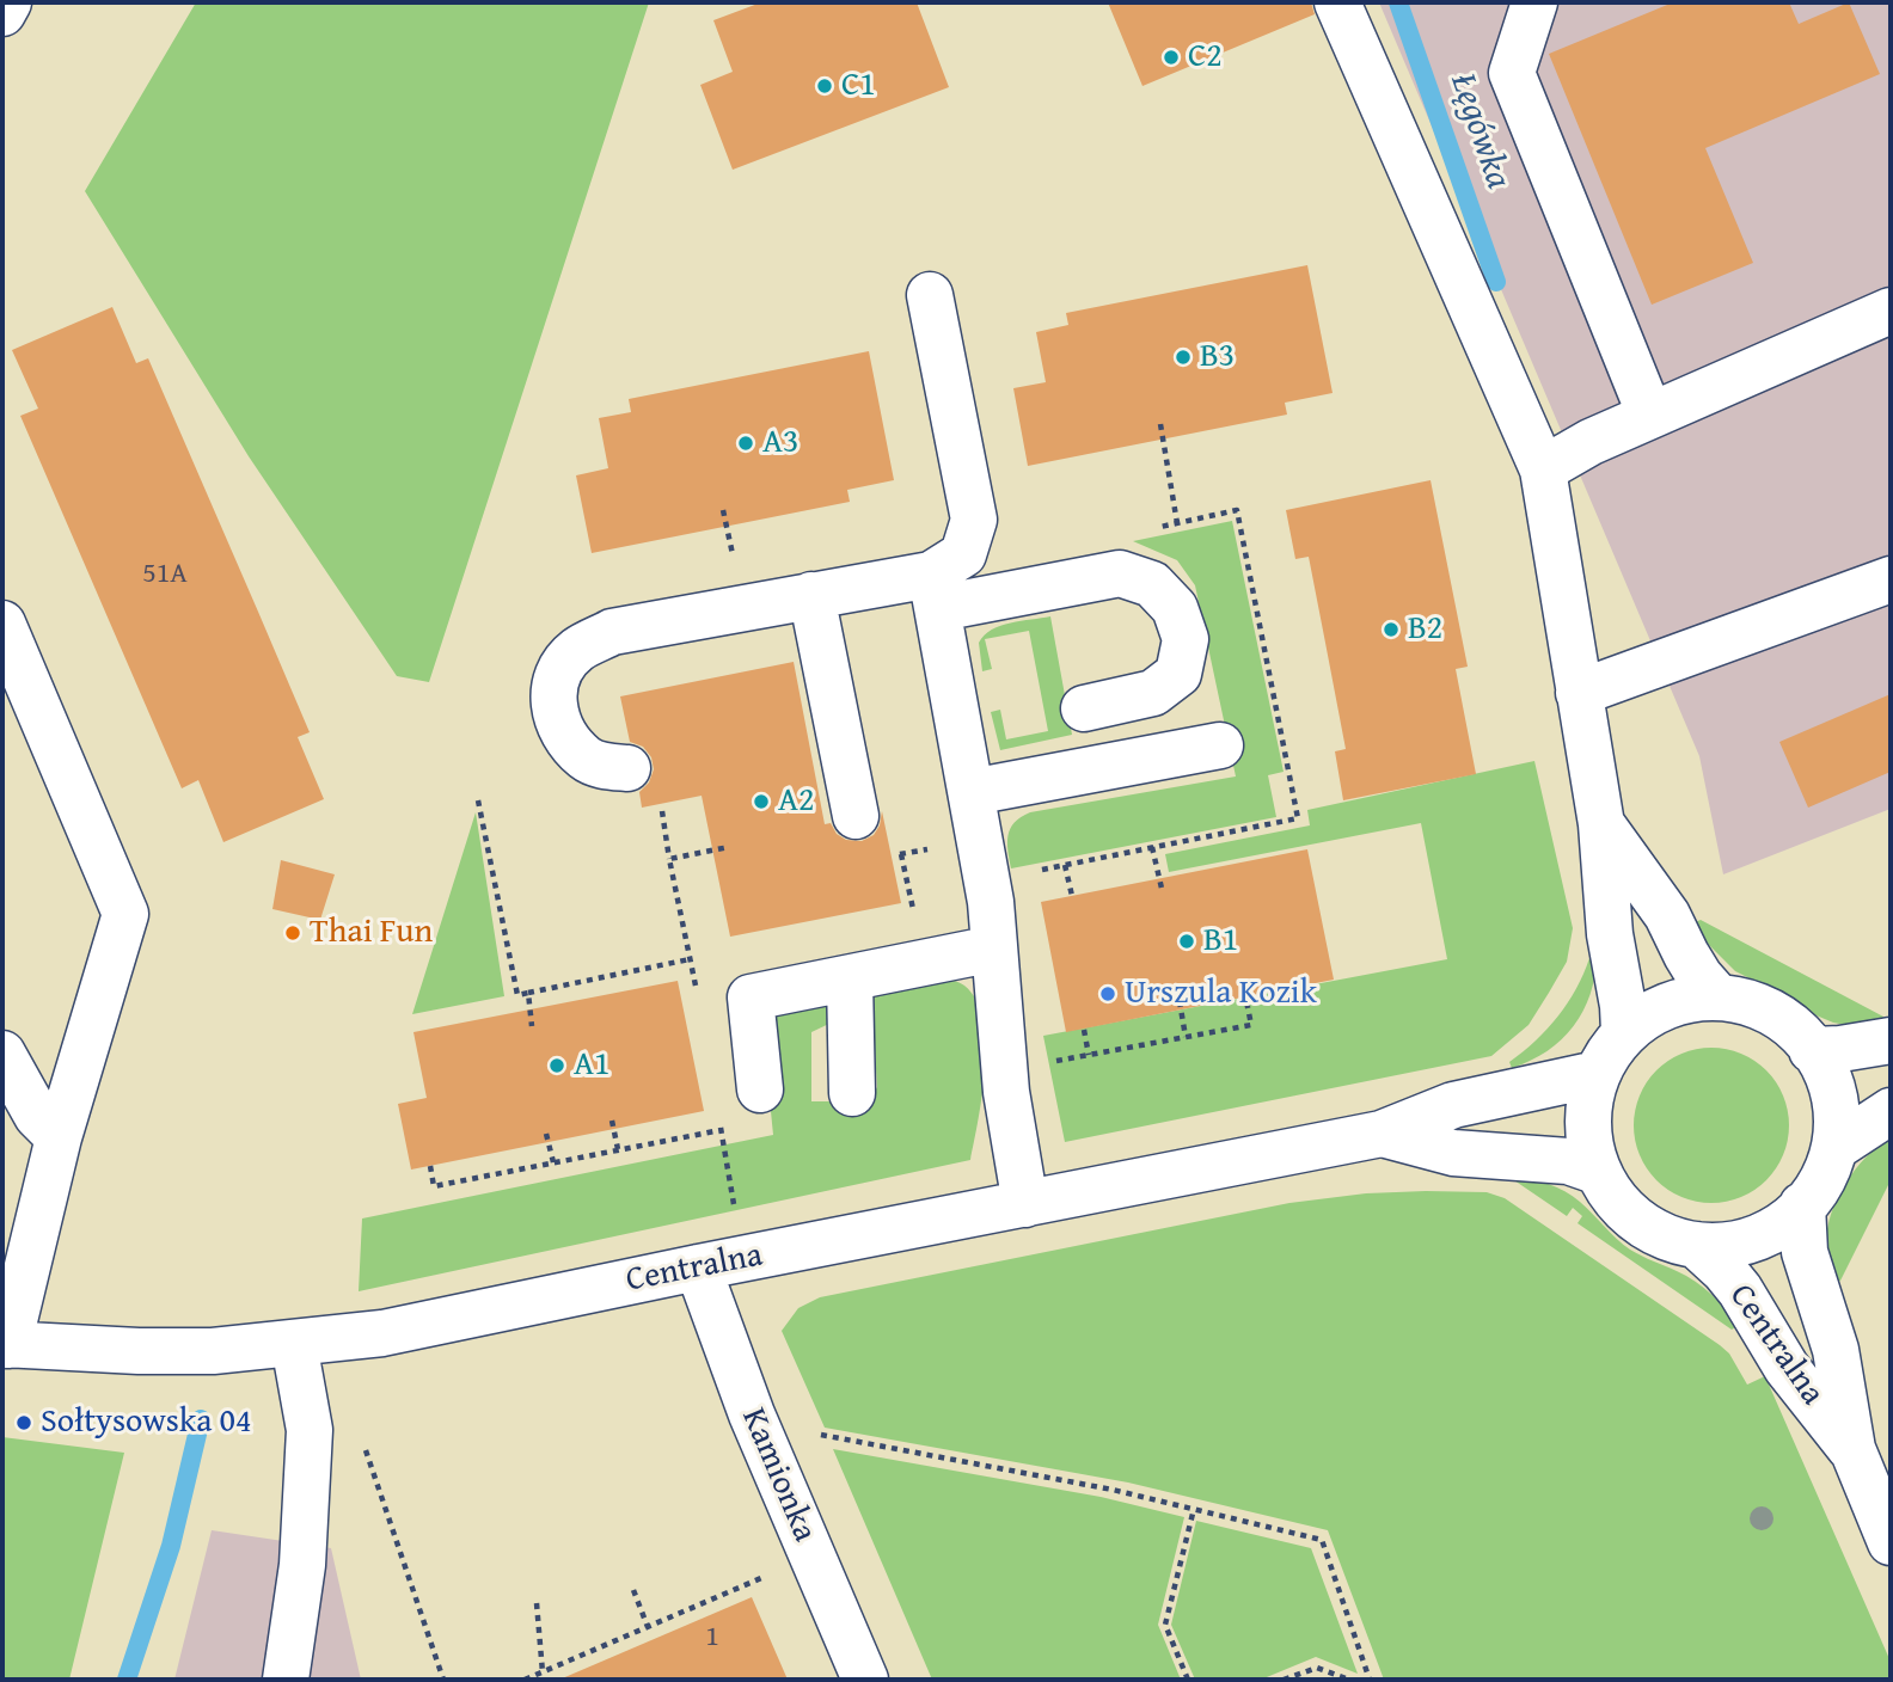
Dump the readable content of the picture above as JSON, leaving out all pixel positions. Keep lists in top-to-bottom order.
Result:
{
  "streets": {
    "street": ["Centralna", "Kamionka"]
  },
  "crossings": [
    ["Centralna", "Kamionka"]
  ],
  "water": ["Łęgówka"],
  "places": [
    "C2",
    "C1",
    "B3",
    "A3",
    "B2",
    "A2",
    "Thai Fun",
    "B1",
    "Urszula Kozik",
    "A1",
    "Sołtysowska 04"
  ],
  "house_numbers": ["51A", "1"]
}
